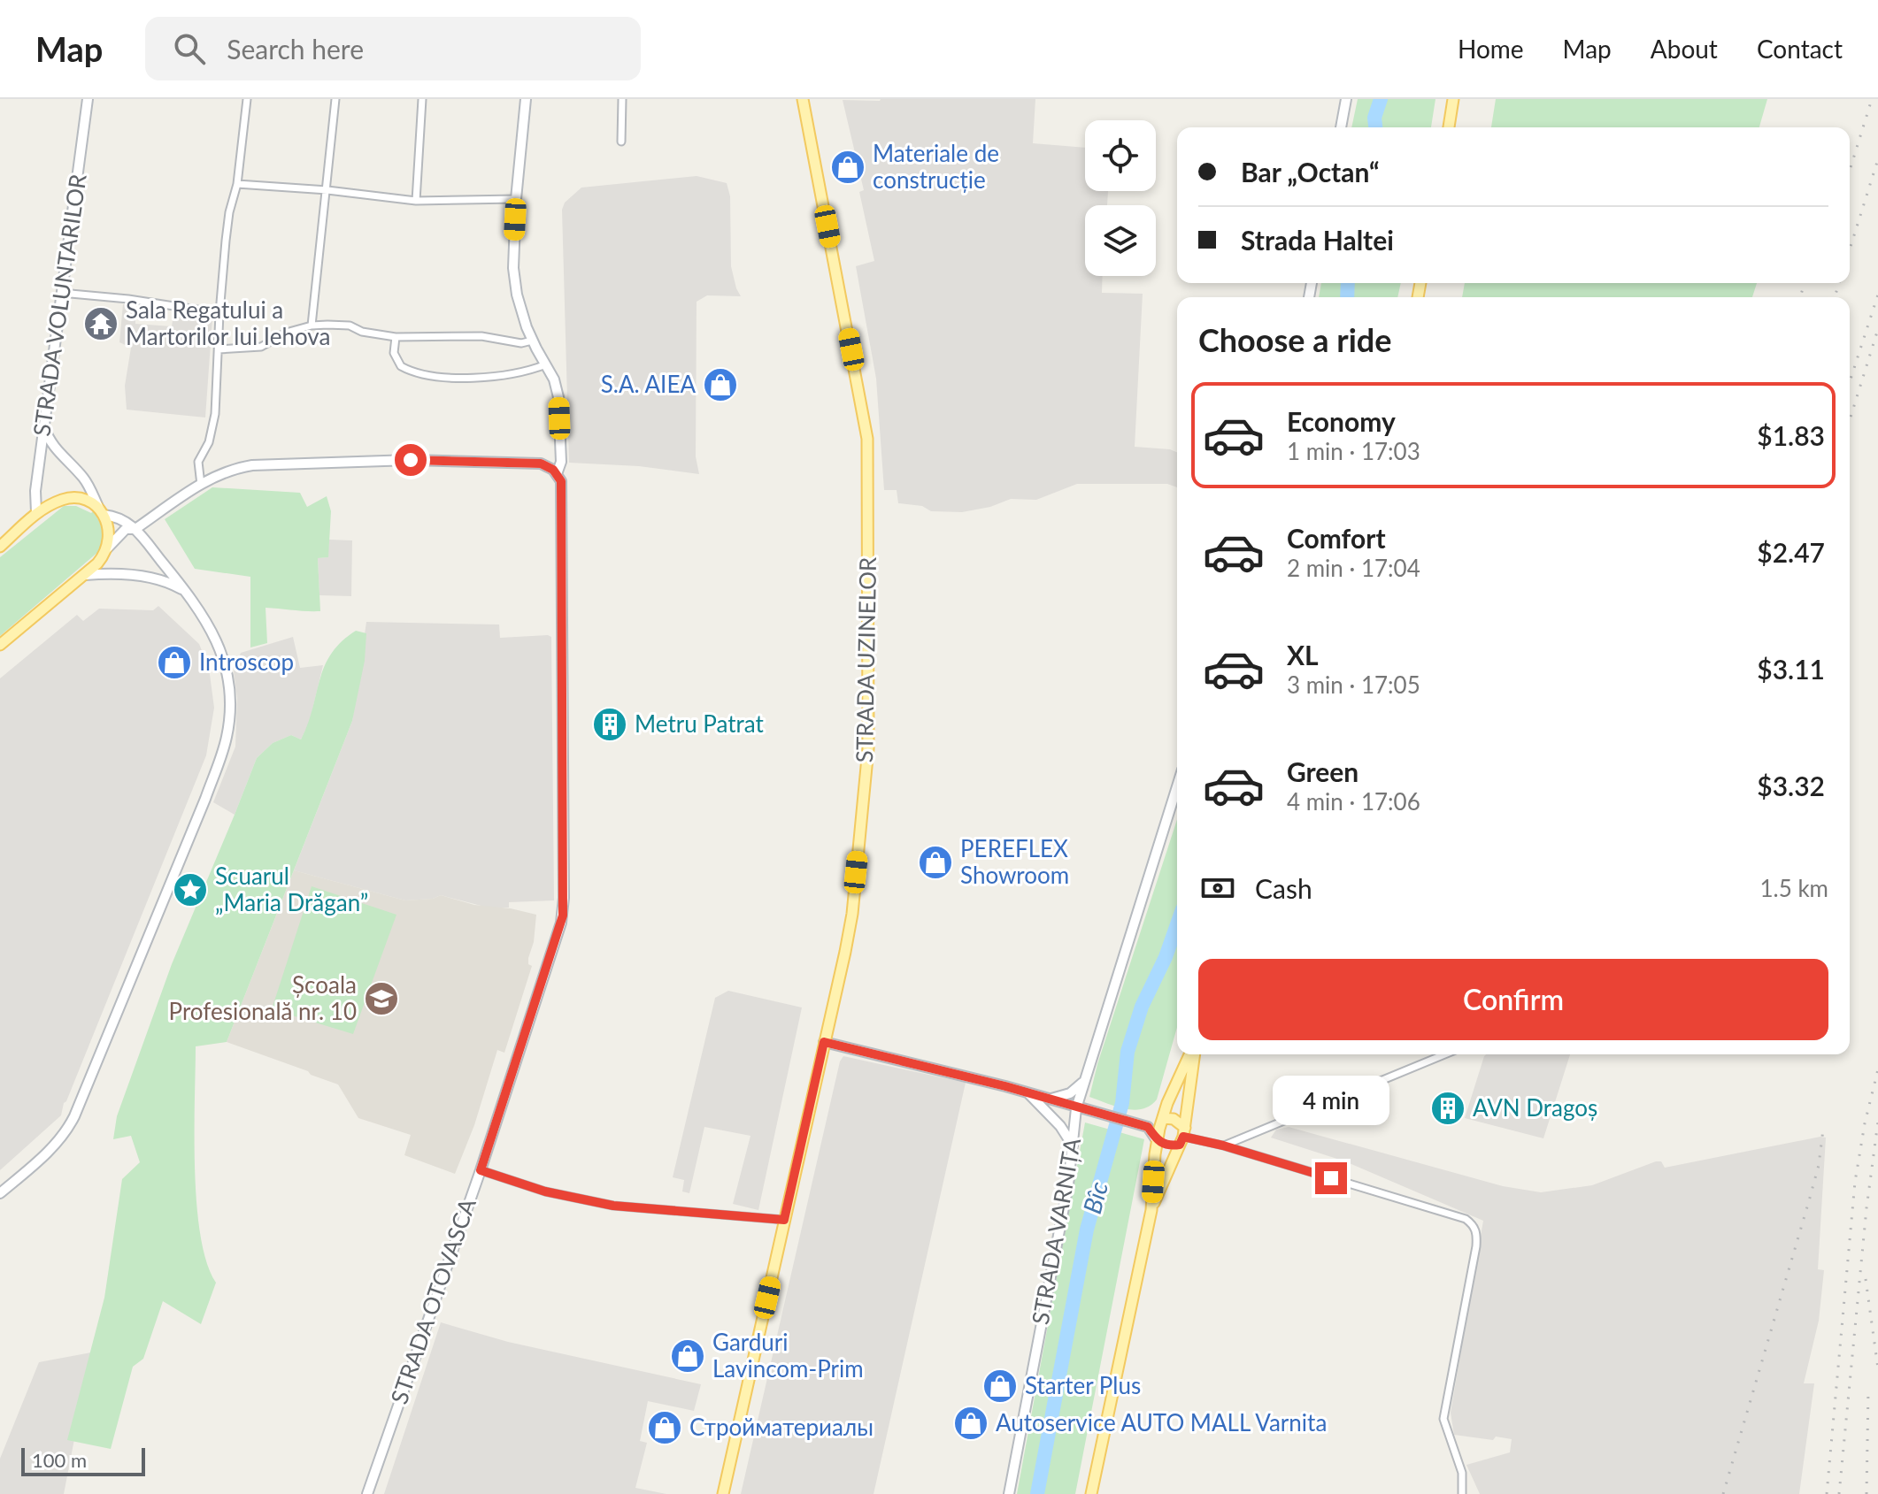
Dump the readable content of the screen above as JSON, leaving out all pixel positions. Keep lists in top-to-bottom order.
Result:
{
  "streets": {
    "main road": ["STRADA UZINELOR"],
    "street": ["STRADA VOLUNTARILOR", "STRADA VARNIȚA", "STRADA OTOVASCA"]
  },
  "water": ["Bîc"],
  "places": {
    "shop": [
      "Materiale de construcție",
      "S.A. AIEA",
      "Introscop",
      "PEREFLEX Showroom",
      "Garduri Lavincom-Prim",
      "Starter Plus",
      "Autoservice AUTO MALL Varnita",
      "Стройматериалы"
    ],
    "temple": ["Sala Regatului a Martorilor lui Iehova"],
    "building": ["Metru Patrat", "AVN Dragoș"],
    "place": ["Scuarul „Maria Drăgan”"],
    "school or university": ["Școala Profesională nr. 10"]
  },
  "scale_bar": "100 m",
  "page": {
    "header": "Map",
    "search": "Search here",
    "nav": [
      "Home",
      "Map",
      "About",
      "Contact"
    ],
    "banner": ["Bar „Octan“", "Strada Haltei"],
    "heading": "Choose a ride",
    "list": [
      {
        "name": "Economy",
        "note": "1 min · 17:03",
        "value": "$1.83"
      },
      {
        "name": "Comfort",
        "note": "2 min · 17:04",
        "value": "$2.47"
      },
      {
        "name": "XL",
        "note": "3 min · 17:05",
        "value": "$3.11"
      },
      {
        "name": "Green",
        "note": "4 min · 17:06",
        "value": "$3.32"
      }
    ],
    "pay": ["Cash", "1.5 km"],
    "buttons": "Confirm",
    "bubble": "4 min",
    "scale": "100 m"
  }
}
